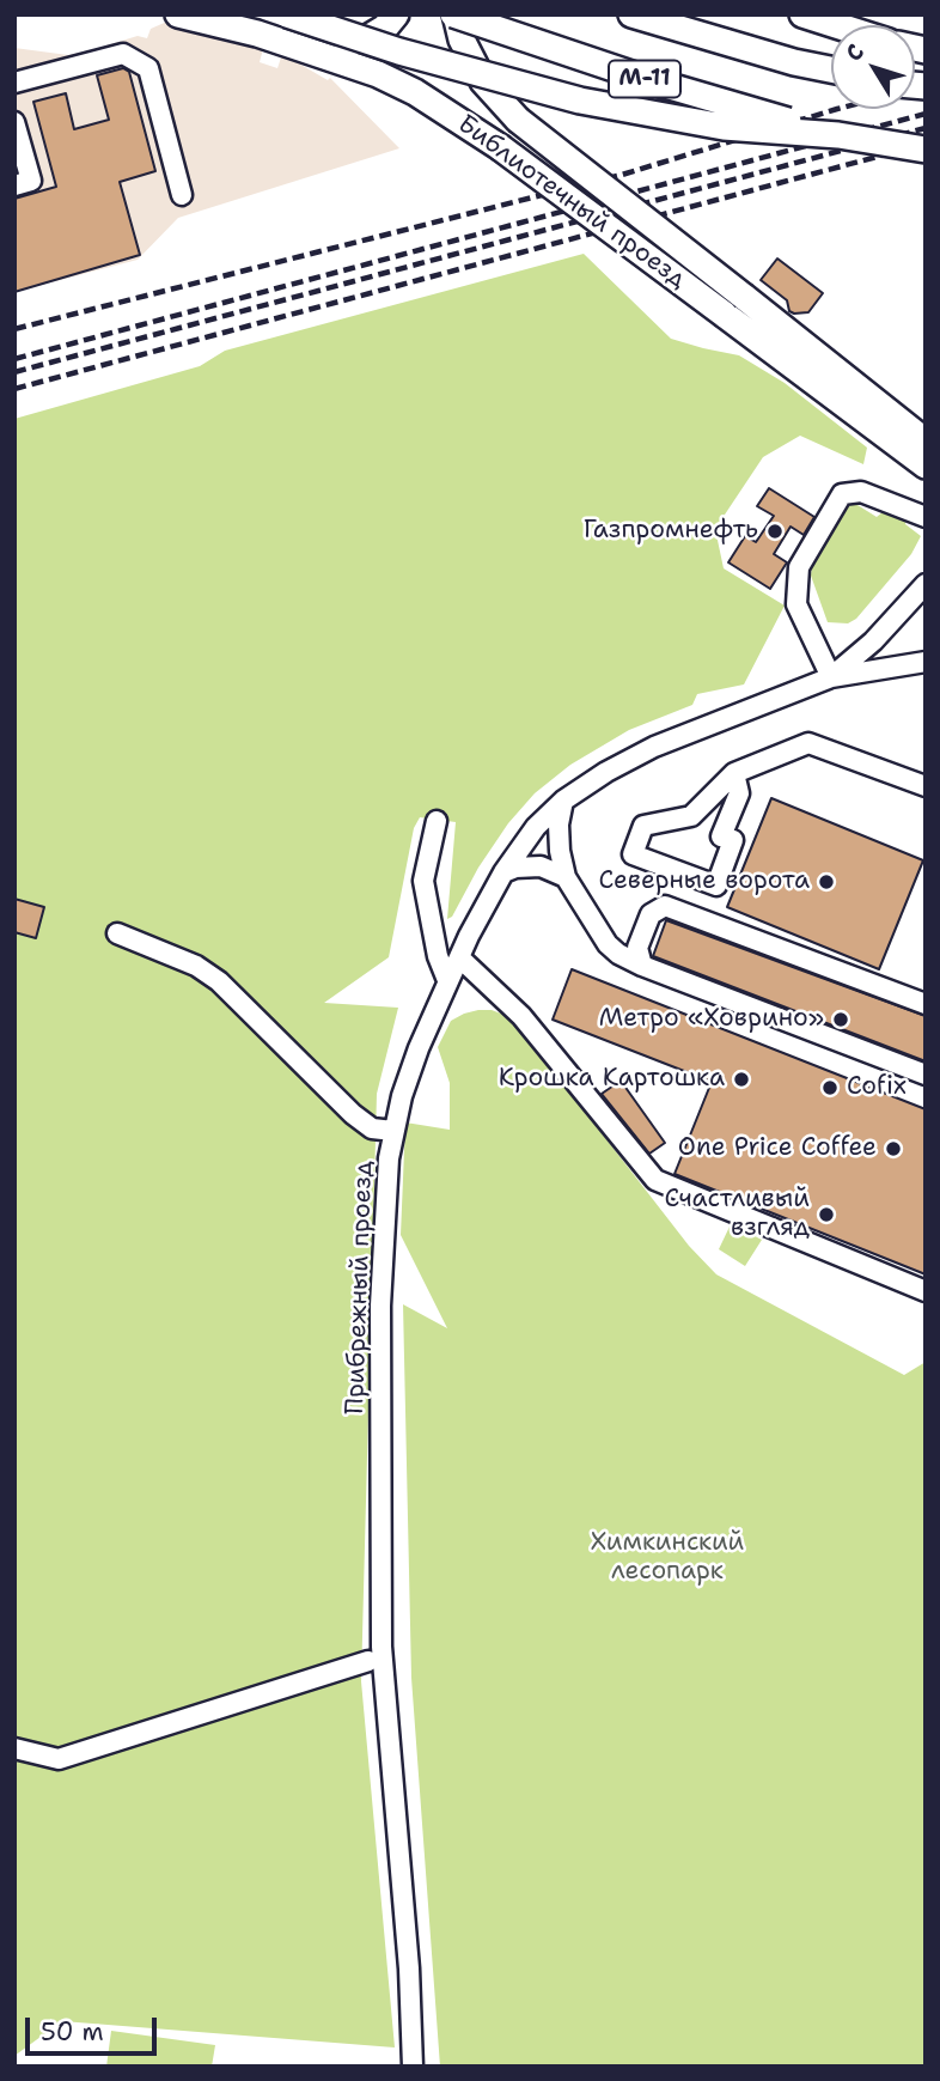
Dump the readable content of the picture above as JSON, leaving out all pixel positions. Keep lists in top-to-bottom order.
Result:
{
  "streets": {
    "main road": ["М-11", "Библиотечный проезд"],
    "street": ["Прибрежный проезд"]
  },
  "crossings": [
    ["М-11", "Библиотечный проезд"]
  ],
  "parks": ["Химкинский лесопарк"],
  "places": [
    "Газпромнефть",
    "Северные ворота",
    "Метро «Ховрино»",
    "Крошка Картошка",
    "Cofix",
    "One Price Coffee",
    "Счастливый взгляд"
  ],
  "scale_bar": "50 m",
  "north": "top left"
}
